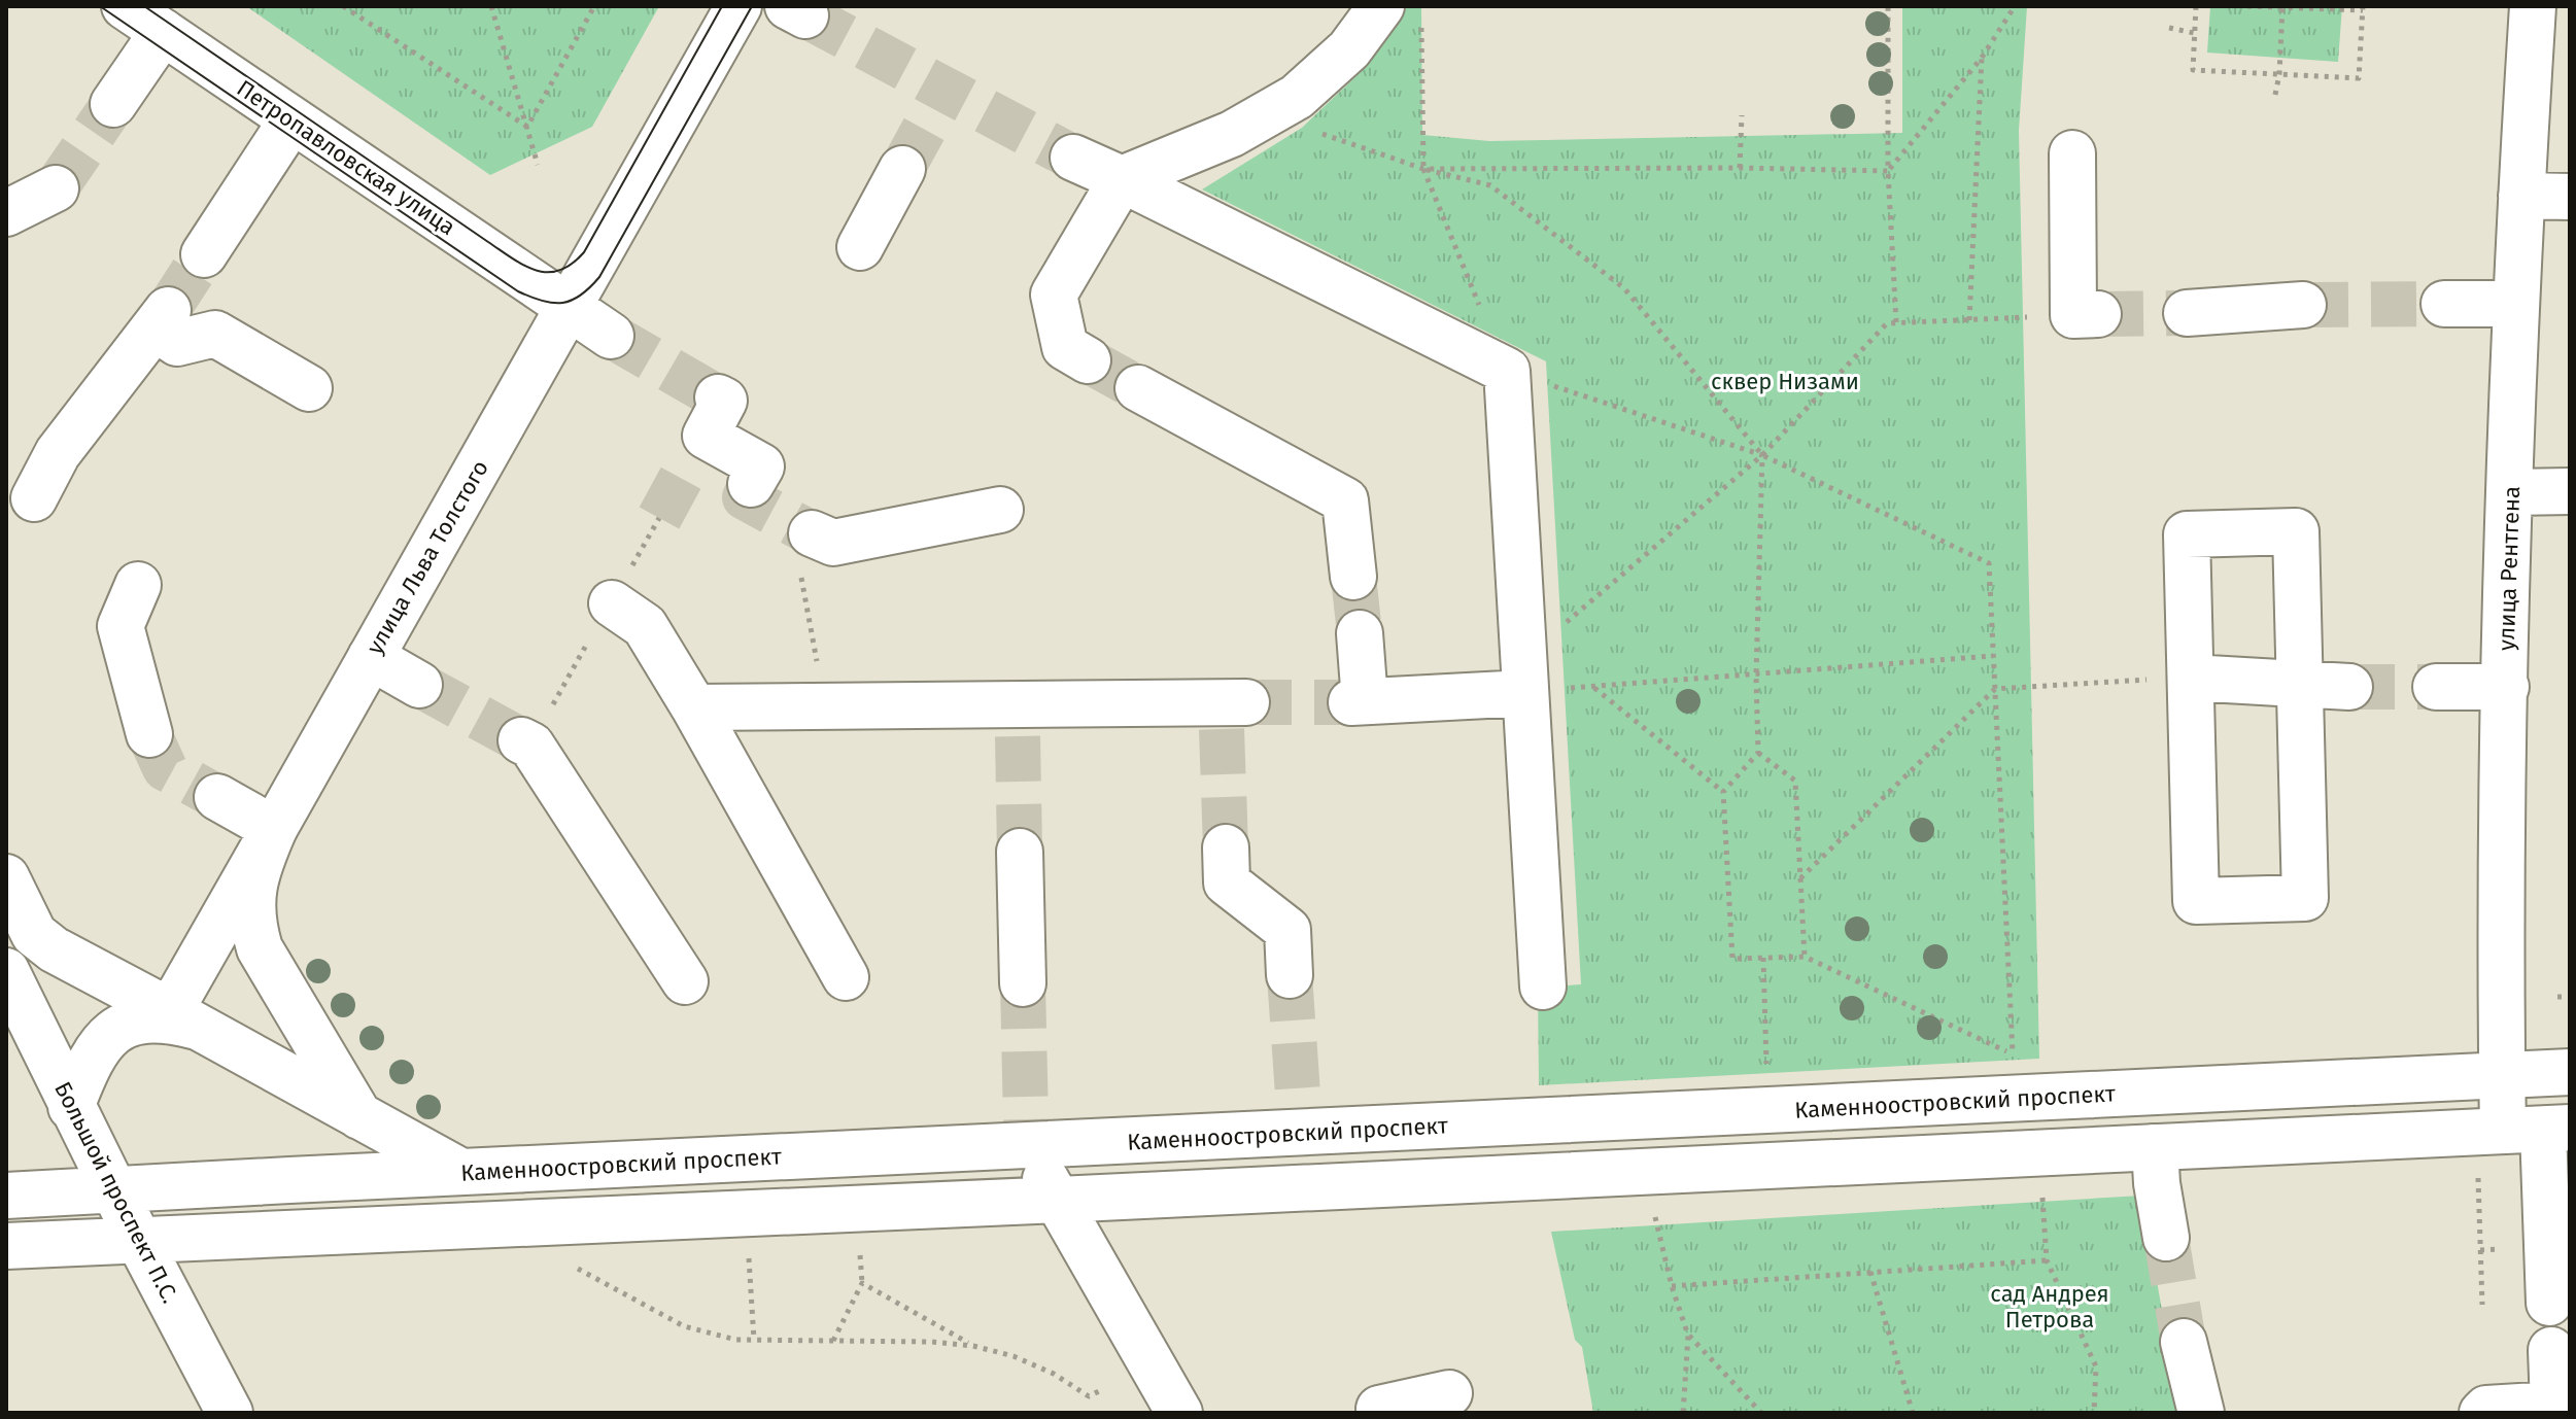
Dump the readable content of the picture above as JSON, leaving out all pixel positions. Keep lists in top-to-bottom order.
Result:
{
  "streets": {
    "main road": [
      "Петропавловская улица",
      "улица Льва Толстого",
      "улица Рентгена",
      "Каменноостровский проспект",
      "Большой проспект П.С."
    ]
  },
  "crossings": [
    ["Петропавловская улица", "улица Льва Толстого"],
    ["улица Рентгена", "Каменноостровский проспект"],
    ["Каменноостровский проспект", "Большой проспект П.С."]
  ],
  "parks": ["сквер Низами", "сад Андрея Петрова"]
}
